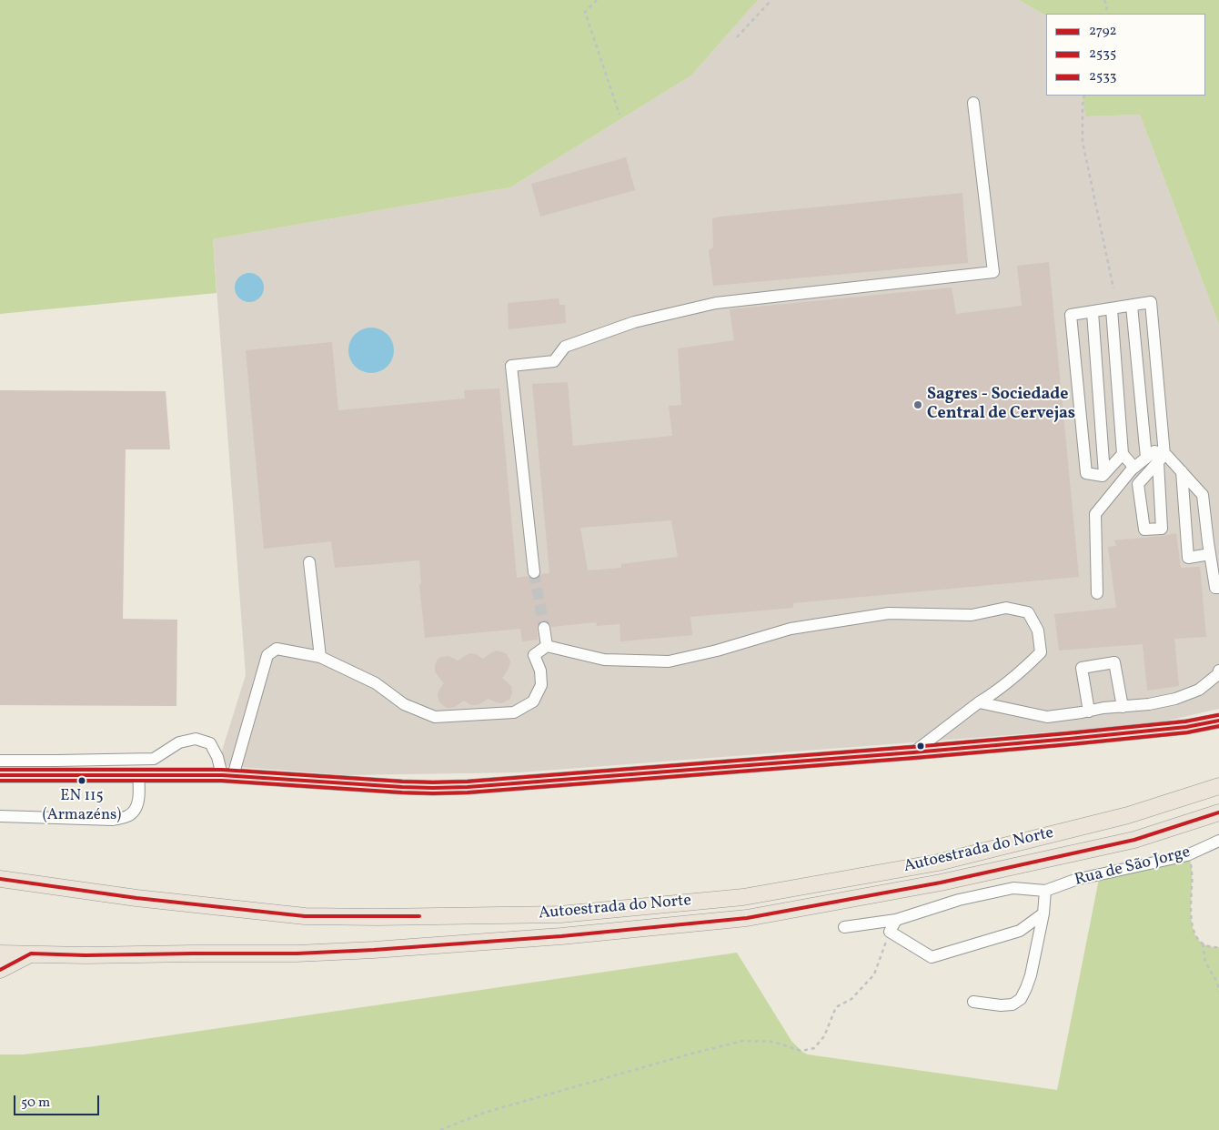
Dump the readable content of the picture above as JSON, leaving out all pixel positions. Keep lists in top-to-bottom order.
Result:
{
  "streets": {
    "highway": ["Autoestrada do Norte"],
    "street": ["Rua de São Jorge"]
  },
  "places": ["Sagres - Sociedade Central de Cervejas", "EN 115 (Armazéns)"],
  "lines": ["transit line 2533", "transit line 2792", "transit line 2535"],
  "legend": ["2792", "2535", "2533"],
  "scale_bar": "50 m"
}
